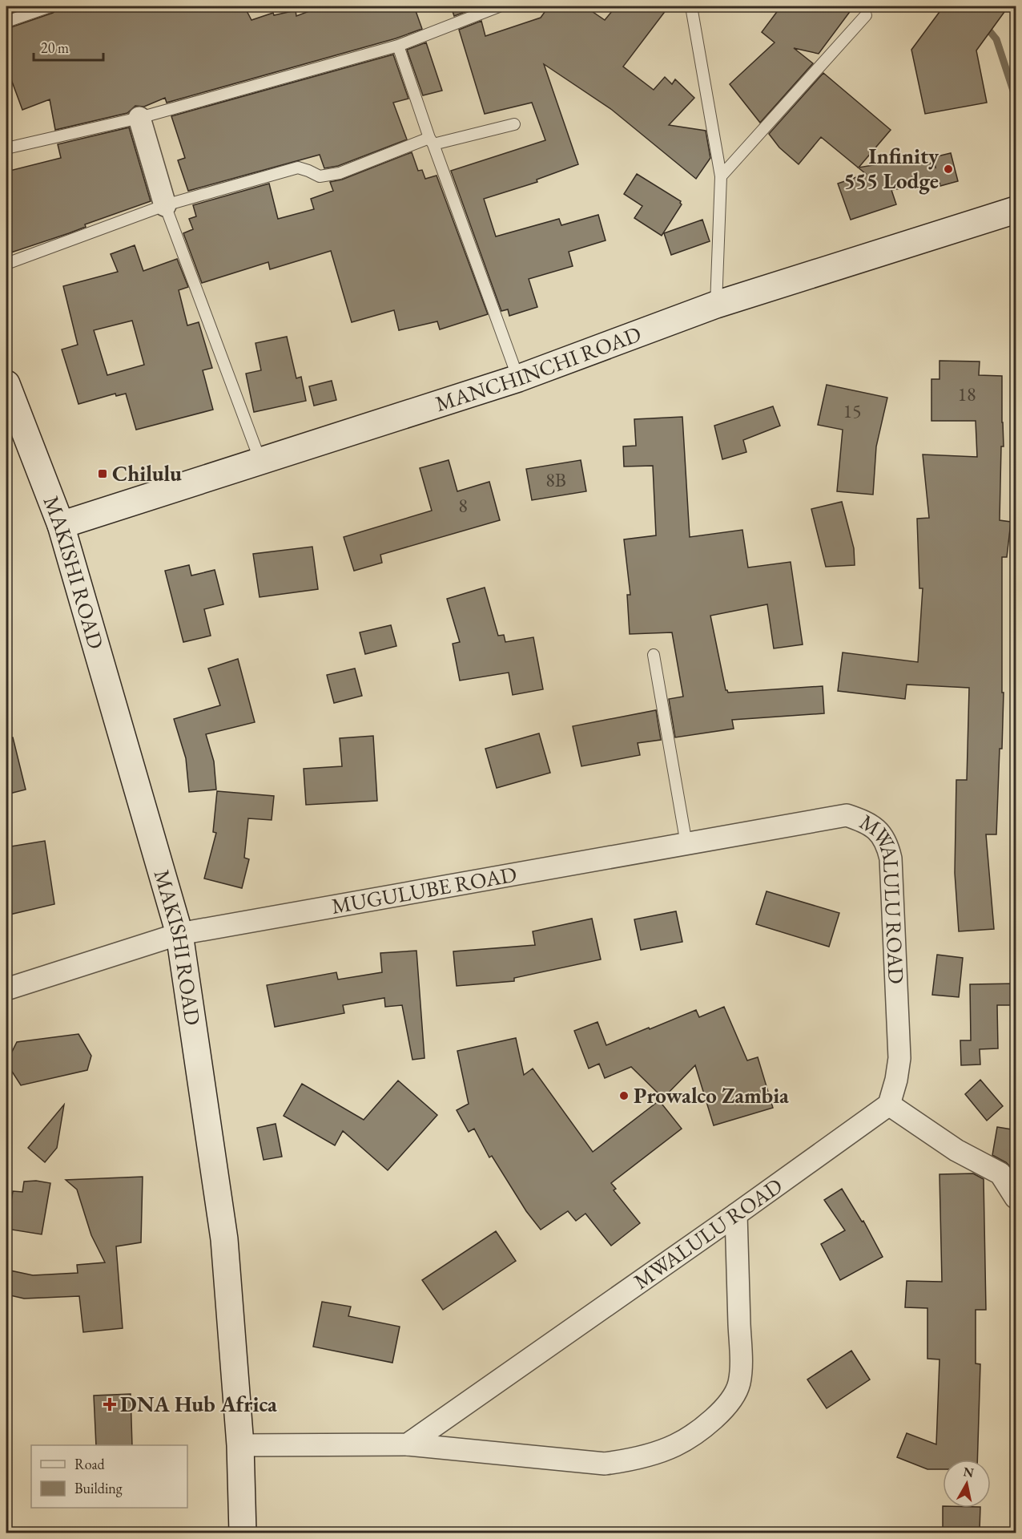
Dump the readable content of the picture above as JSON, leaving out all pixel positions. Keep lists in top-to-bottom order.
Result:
{
  "streets": {
    "main road": ["MANCHINCHI ROAD", "MAKISHI ROAD"],
    "street": ["MUGULUBE ROAD", "MWALULU ROAD"]
  },
  "crossings": [
    ["MANCHINCHI ROAD", "MAKISHI ROAD"],
    ["MAKISHI ROAD", "MUGULUBE ROAD"],
    ["MUGULUBE ROAD", "MWALULU ROAD"]
  ],
  "places": {
    "other": ["Infinity 555 Lodge", "Prowalco Zambia"],
    "transit": ["Chilulu"],
    "health": ["DNA Hub Africa"]
  },
  "house_numbers": [
    "18",
    "15",
    "8B",
    "8"
  ],
  "legend": ["Road", "Building"],
  "scale_bar": "20 m",
  "north": "top"
}
